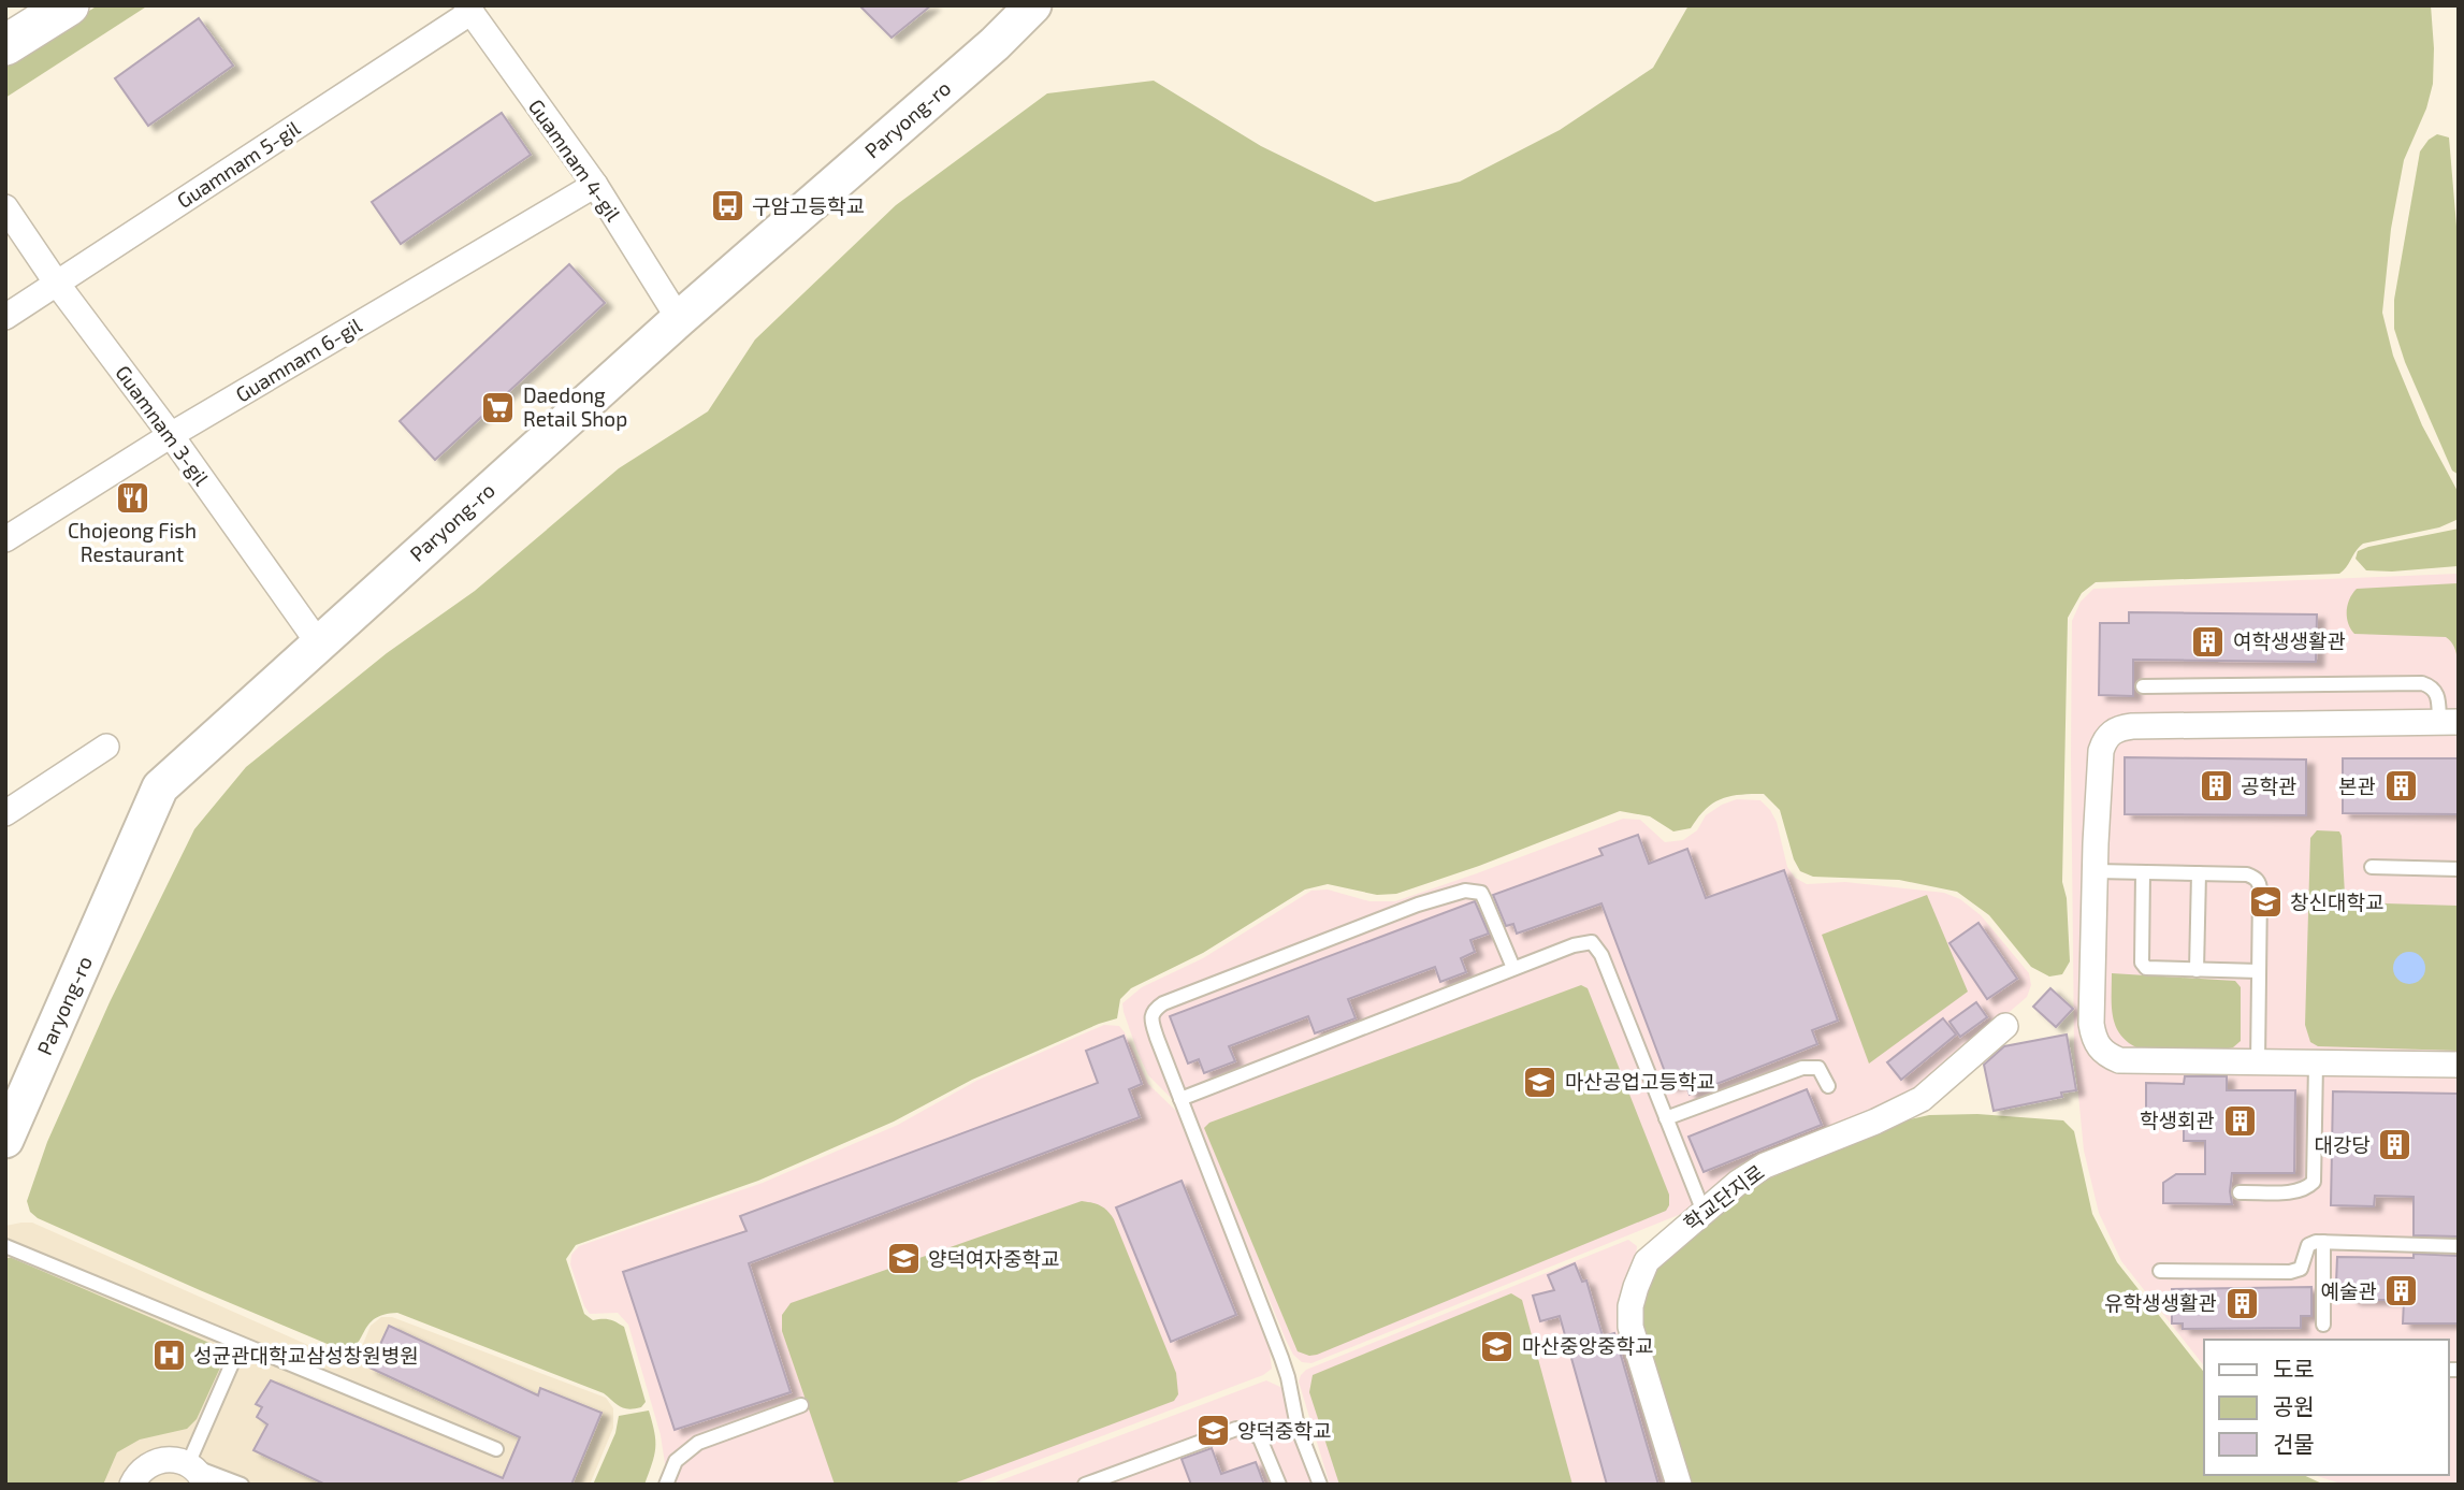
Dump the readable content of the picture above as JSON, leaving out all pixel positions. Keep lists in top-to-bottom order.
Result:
{
  "streets": {
    "main road": ["Paryong-ro"],
    "street": [
      "Guamnam 4-gil",
      "Guamnam 5-gil",
      "Guamnam 6-gil",
      "Guamnam 3-gil",
      "학교단지로"
    ]
  },
  "crossings": [
    ["Paryong-ro", "Guamnam 4-gil"],
    ["Paryong-ro", "Guamnam 3-gil"],
    ["Guamnam 4-gil", "Guamnam 5-gil"],
    ["Guamnam 4-gil", "Guamnam 6-gil"],
    ["Guamnam 5-gil", "Guamnam 3-gil"],
    ["Guamnam 6-gil", "Guamnam 3-gil"]
  ],
  "places": {
    "bus stop": ["구암고등학교"],
    "supermarket": ["Daedong Retail Shop"],
    "restaurant": ["Chojeong Fish Restaurant"],
    "building": [
      "여학생생활관",
      "공학관",
      "본관",
      "학생회관",
      "대강당",
      "예술관",
      "유학생생활관"
    ],
    "school or university": [
      "창신대학교",
      "마산공업고등학교",
      "양덕여자중학교",
      "마산중앙중학교",
      "양덕중학교"
    ],
    "hospital": ["성균관대학교삼성창원병원"]
  },
  "legend": ["도로", "공원", "건물"]
}
